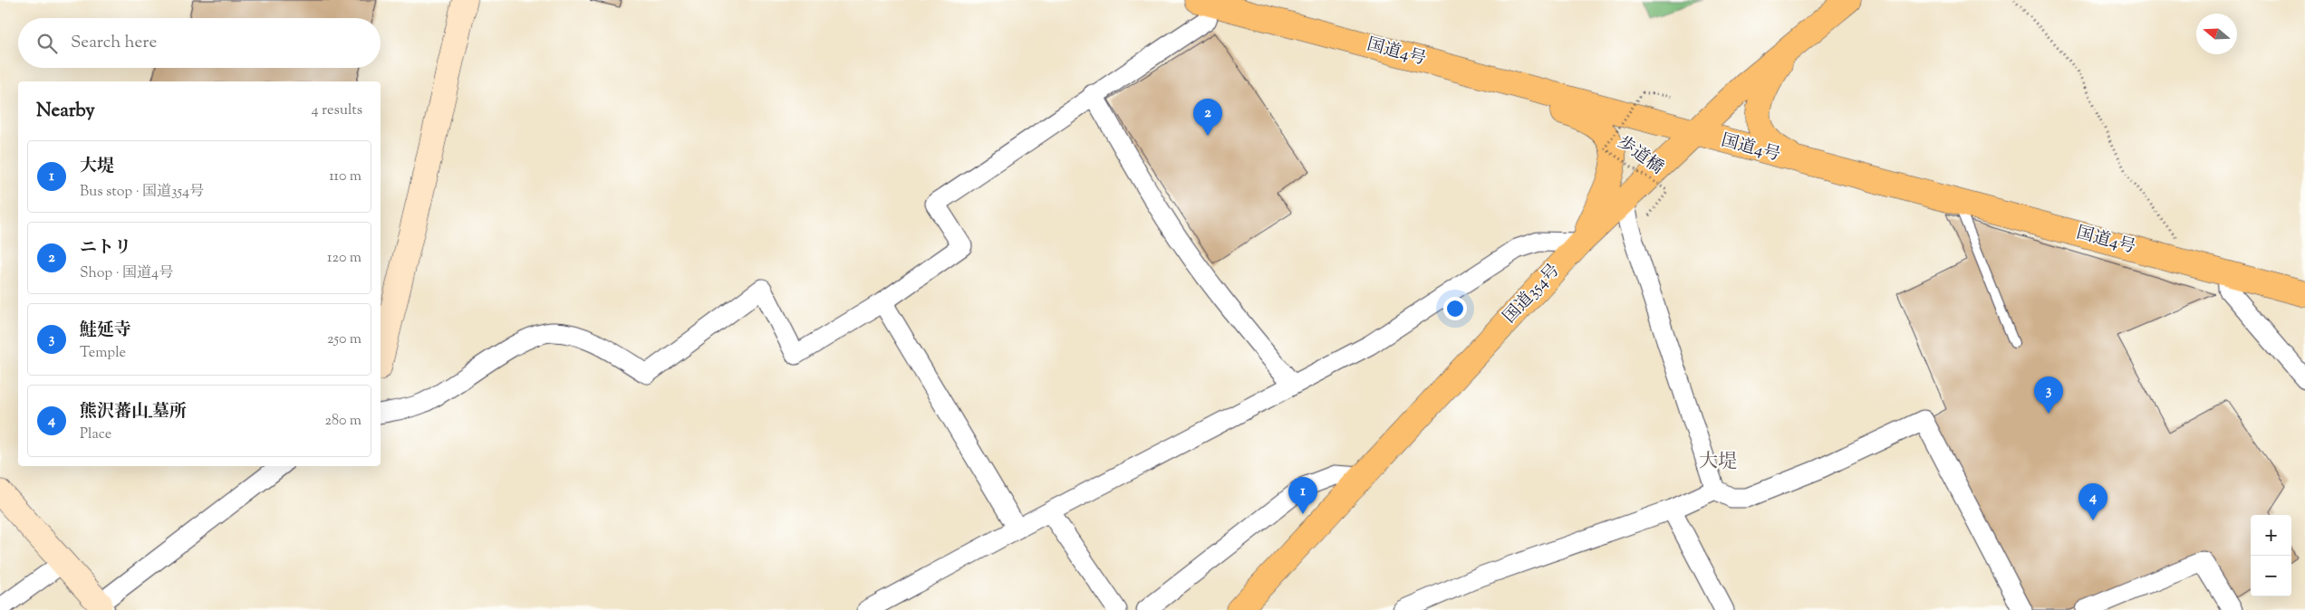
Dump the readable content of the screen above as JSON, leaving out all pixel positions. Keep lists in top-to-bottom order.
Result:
{
  "streets": {
    "highway": ["国道4号", "国道354号"],
    "path": ["歩道橋"]
  },
  "crossings": [
    ["国道4号", "国道354号"]
  ],
  "districts": ["大堤"],
  "north": "left",
  "page": {
    "search": "Search here",
    "heading": ["Nearby", "4 results"],
    "pins": [
      "2",
      "3",
      "1",
      "4"
    ],
    "list": [
      {
        "mark": "1",
        "name": "大堤",
        "note": "Bus stop · 国道354号",
        "value": "110 m"
      },
      {
        "mark": "2",
        "name": "ニトリ",
        "note": "Shop · 国道4号",
        "value": "120 m"
      },
      {
        "mark": "3",
        "name": "鮭延寺",
        "note": "Temple",
        "value": "250 m"
      },
      {
        "mark": "4",
        "name": "熊沢蕃山_墓所",
        "note": "Place",
        "value": "280 m"
      }
    ],
    "map_buttons": ["+", "−"]
  }
}
